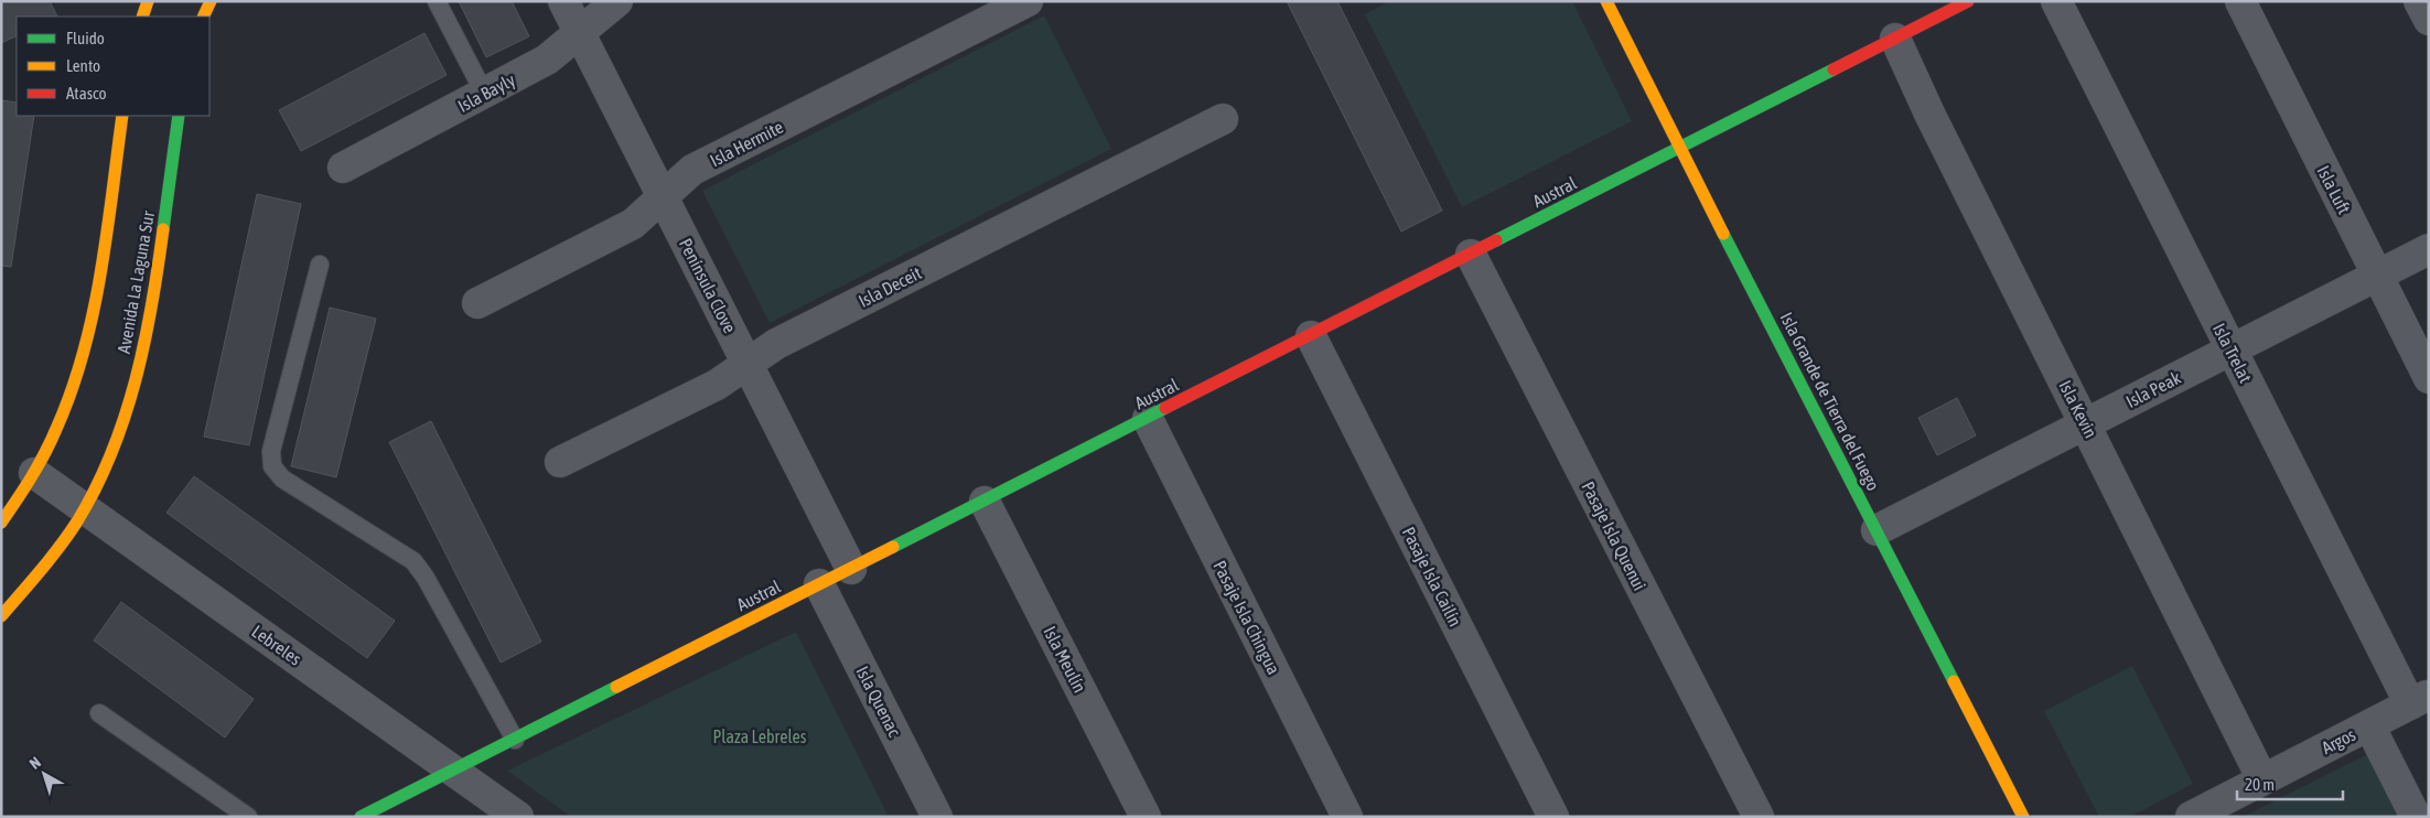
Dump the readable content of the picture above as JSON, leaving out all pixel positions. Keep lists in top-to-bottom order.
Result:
{
  "streets": {
    "street": [
      "Isla Bayly",
      "Isla Hermite",
      "Isla Luft",
      "Austral",
      "Avenida La Laguna Sur",
      "Península Clove",
      "Isla Deceit",
      "Isla Trelat",
      "Isla Peak",
      "Isla Grande de Tierra del Fuego",
      "Isla Kevin",
      "Pasaje Isla Quenui",
      "Pasaje Isla Cailín",
      "Pasaje Isla Chingua",
      "Lebreles",
      "Isla Meulín",
      "Isla Quenac",
      "Argos"
    ]
  },
  "crossings": [
    ["Isla Bayly", "Península Clove"],
    ["Isla Hermite", "Península Clove"],
    ["Isla Luft", "Isla Peak"],
    ["Austral", "Península Clove"],
    ["Austral", "Isla Grande de Tierra del Fuego"],
    ["Austral", "Isla Kevin"],
    ["Austral", "Pasaje Isla Quenui"],
    ["Austral", "Pasaje Isla Cailín"],
    ["Austral", "Pasaje Isla Chingua"],
    ["Austral", "Lebreles"],
    ["Austral", "Isla Meulín"],
    ["Austral", "Isla Quenac"],
    ["Avenida La Laguna Sur", "Lebreles"],
    ["Península Clove", "Isla Deceit"],
    ["Isla Trelat", "Isla Peak"],
    ["Isla Trelat", "Argos"],
    ["Isla Peak", "Isla Grande de Tierra del Fuego"],
    ["Isla Peak", "Isla Kevin"],
    ["Isla Kevin", "Argos"]
  ],
  "parks": ["Plaza Lebreles"],
  "legend": ["Fluido", "Lento", "Atasco"],
  "scale_bar": "20 m",
  "north": "top left"
}
